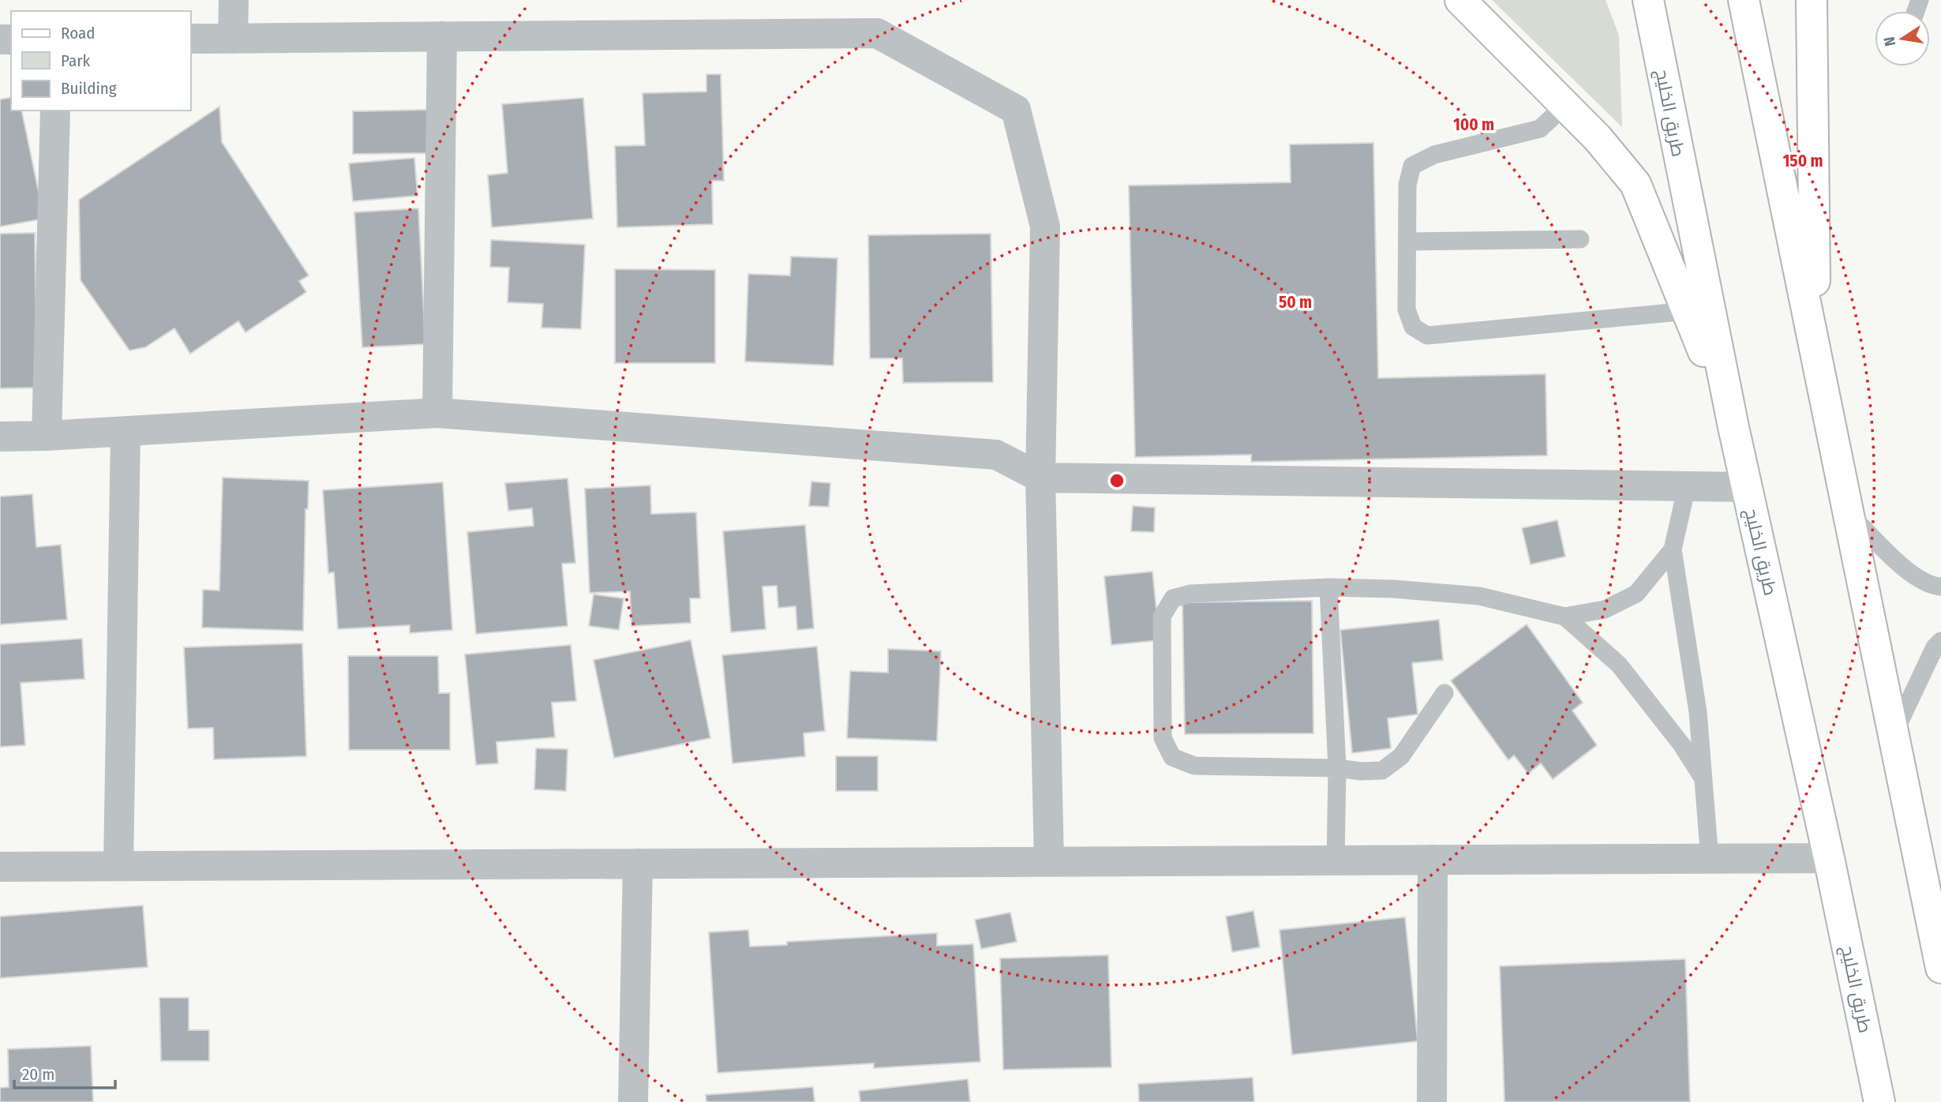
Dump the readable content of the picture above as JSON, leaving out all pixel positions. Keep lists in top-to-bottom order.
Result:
{
  "streets": {
    "main road": ["طريق الخليج"]
  },
  "legend": ["Road", "Park", "Building"],
  "scale_bar": "20 m",
  "north": "left",
  "rings": ["100 m", "150 m", "50 m"]
}
